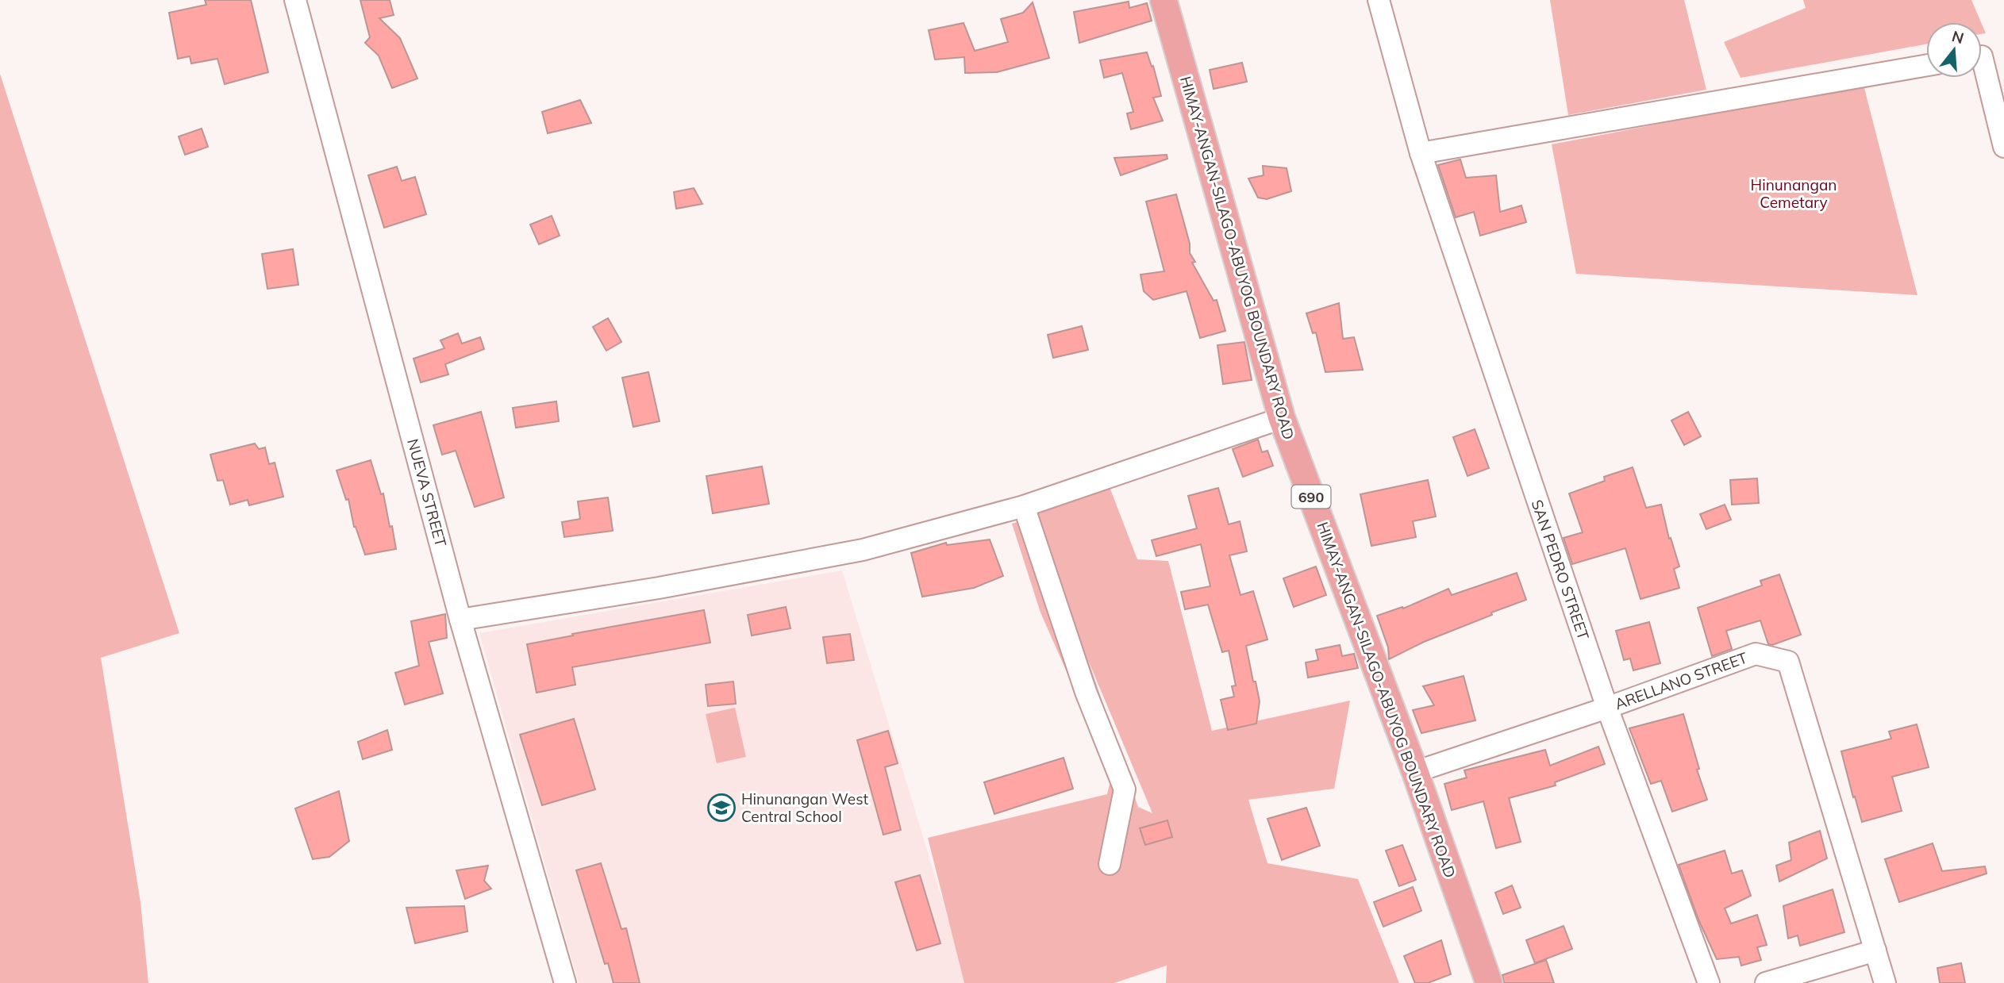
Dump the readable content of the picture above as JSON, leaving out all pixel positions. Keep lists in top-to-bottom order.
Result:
{
  "streets": {
    "main road": ["HIMAY-ANGAN-SILAGO-ABUYOG BOUNDARY ROAD", "690"],
    "street": ["NUEVA STREET", "SAN PEDRO STREET", "ARELLANO STREET"]
  },
  "crossings": [
    ["HIMAY-ANGAN-SILAGO-ABUYOG BOUNDARY ROAD", "ARELLANO STREET"],
    ["SAN PEDRO STREET", "ARELLANO STREET"]
  ],
  "parks": ["Hinunangan Cemetary"],
  "places": {
    "school or university": ["Hinunangan West Central School"]
  },
  "north": "top"
}
